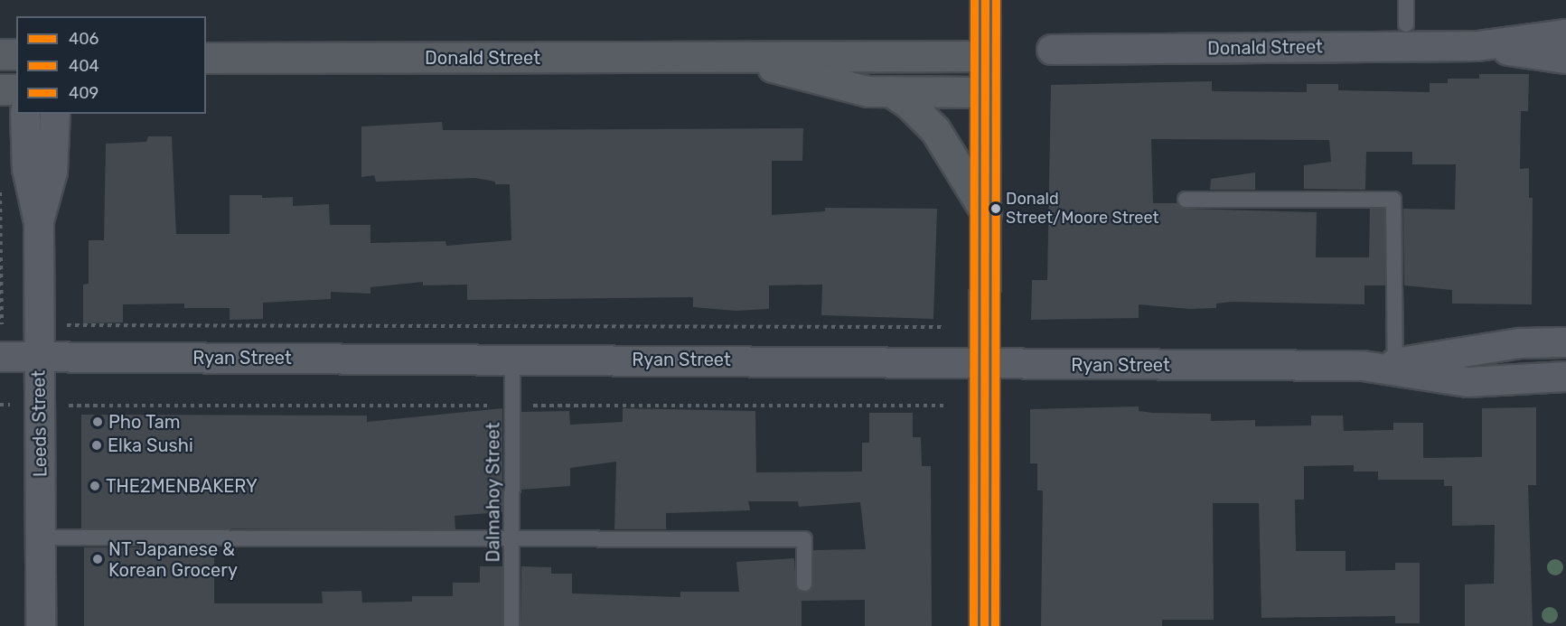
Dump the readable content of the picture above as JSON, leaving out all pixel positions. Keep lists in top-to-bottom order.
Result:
{
  "streets": {
    "street": ["Donald Street", "Ryan Street", "Leeds Street"],
    "lane": ["Dalmahoy Street"]
  },
  "crossings": [
    ["Ryan Street", "Leeds Street"],
    ["Ryan Street", "Dalmahoy Street"]
  ],
  "places": [
    "Donald Street/Moore Street",
    "Pho Tam",
    "Elka Sushi",
    "THE2MENBAKERY",
    "NT Japanese & Korean Grocery"
  ],
  "lines": ["transit line 406", "transit line 404", "transit line 409"],
  "legend": ["406", "404", "409"]
}
